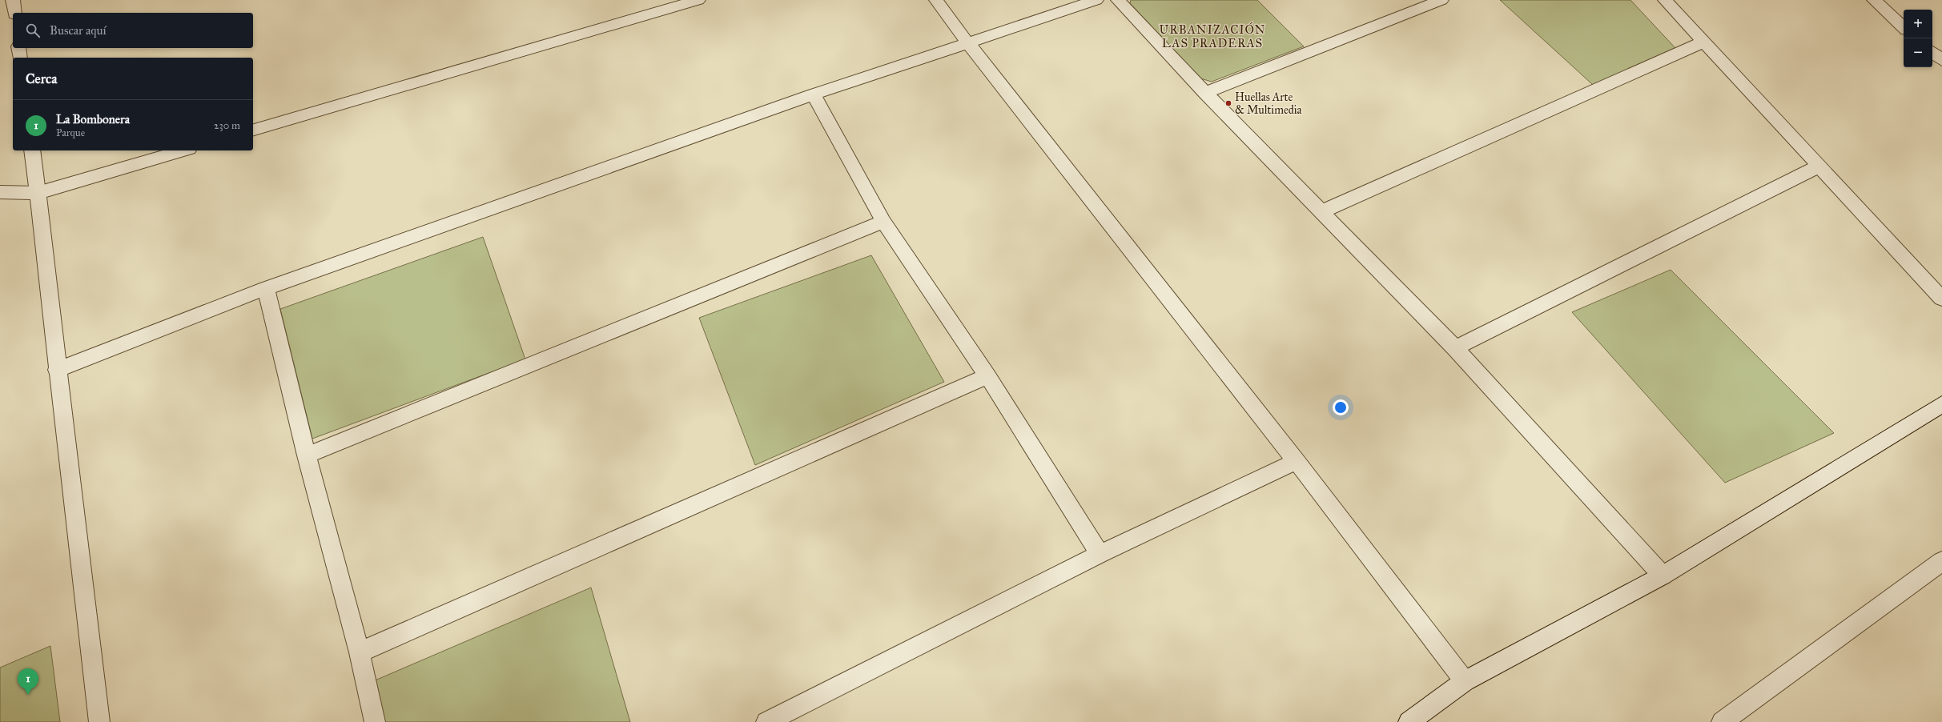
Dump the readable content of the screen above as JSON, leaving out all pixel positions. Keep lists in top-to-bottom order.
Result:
{
  "districts": ["URBANIZACIÓN LAS PRADERAS"],
  "places": ["Huellas Arte & Multimedia"],
  "page": {
    "map_buttons": ["+", "−"],
    "search": "Buscar aquí",
    "heading": "Cerca",
    "list": [
      {
        "mark": "1",
        "name": "La Bombonera",
        "note": "Parque",
        "value": "230 m"
      }
    ],
    "pins": "1"
  }
}
